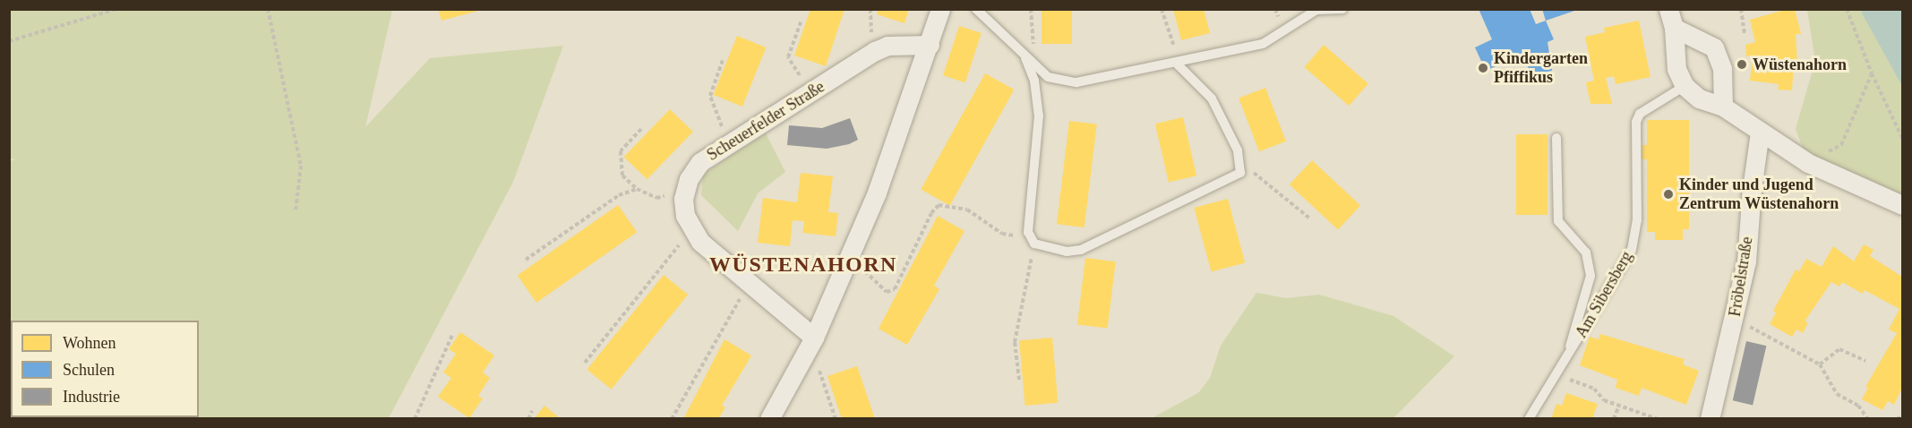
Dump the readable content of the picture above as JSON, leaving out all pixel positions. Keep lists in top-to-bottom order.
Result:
{
  "streets": {
    "street": ["Scheuerfelder Straße", "Fröbelstraße"],
    "lane": ["Am Sibersberg"]
  },
  "districts": ["WÜSTENAHORN"],
  "places": ["Wüstenahorn", "Kindergarten Pfiffikus", "Kinder und Jugend Zentrum Wüstenahorn"],
  "legend": ["Wohnen", "Schulen", "Industrie"]
}
